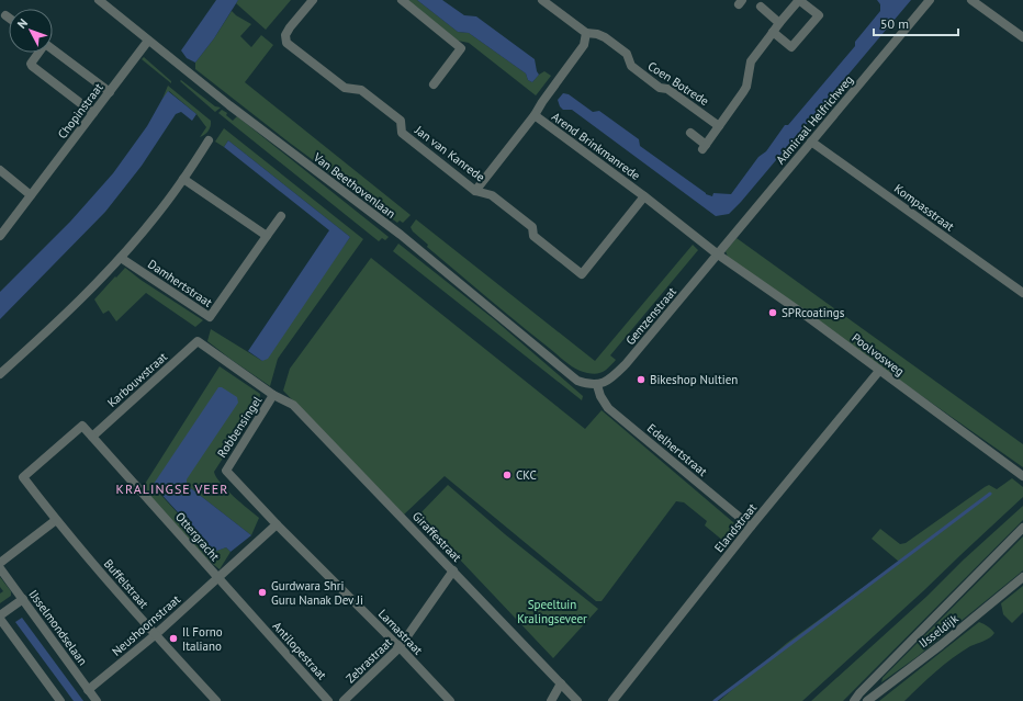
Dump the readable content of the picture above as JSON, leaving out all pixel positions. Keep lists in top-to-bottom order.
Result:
{
  "streets": {
    "street": [
      "Coen Botrede",
      "Chopinstraat",
      "Admiraal Helfrichweg",
      "Arend Brinkmanrede",
      "Jan van Kanrede",
      "Van Beethovenlaan",
      "Kompasstraat",
      "Damhertstraat",
      "Gemzenstraat",
      "Poolvosweg",
      "Karbouwstraat",
      "Robbensingel",
      "Edelhertstraat",
      "Elandstraat",
      "Ottergracht",
      "Giraffestraat",
      "Buffelstraat",
      "Neushoornstraat",
      "IJsselmondselaan",
      "IJsseldijk",
      "Lamastraat",
      "Antilopestraat",
      "Zebrastraat"
    ]
  },
  "crossings": [
    ["Chopinstraat", "Van Beethovenlaan"],
    ["Admiraal Helfrichweg", "Arend Brinkmanrede"],
    ["Admiraal Helfrichweg", "Kompasstraat"],
    ["Admiraal Helfrichweg", "Gemzenstraat"],
    ["Admiraal Helfrichweg", "Poolvosweg"],
    ["Arend Brinkmanrede", "Jan van Kanrede"],
    ["Arend Brinkmanrede", "Gemzenstraat"],
    ["Arend Brinkmanrede", "Poolvosweg"],
    ["Van Beethovenlaan", "Gemzenstraat"],
    ["Van Beethovenlaan", "Edelhertstraat"],
    ["Gemzenstraat", "Poolvosweg"],
    ["Gemzenstraat", "Edelhertstraat"],
    ["Poolvosweg", "Elandstraat"],
    ["Karbouwstraat", "Robbensingel"],
    ["Karbouwstraat", "Ottergracht"],
    ["Karbouwstraat", "Giraffestraat"],
    ["Karbouwstraat", "Buffelstraat"],
    ["Robbensingel", "Ottergracht"],
    ["Robbensingel", "Giraffestraat"],
    ["Robbensingel", "Lamastraat"],
    ["Edelhertstraat", "Elandstraat"],
    ["Ottergracht", "Buffelstraat"],
    ["Ottergracht", "Neushoornstraat"],
    ["Ottergracht", "Lamastraat"],
    ["Ottergracht", "Antilopestraat"],
    ["Giraffestraat", "Zebrastraat"],
    ["Buffelstraat", "Neushoornstraat"],
    ["Neushoornstraat", "IJsselmondselaan"],
    ["Neushoornstraat", "Antilopestraat"],
    ["Lamastraat", "Zebrastraat"]
  ],
  "districts": ["KRALINGSE VEER"],
  "parks": ["Speeltuin Kralingseveer"],
  "places": [
    "SPRcoatings",
    "Bikeshop Nultien",
    "CKC",
    "Gurdwara Shri Guru Nanak Dev Ji",
    "Il Forno Italiano"
  ],
  "scale_bar": "50 m",
  "north": "top left"
}
